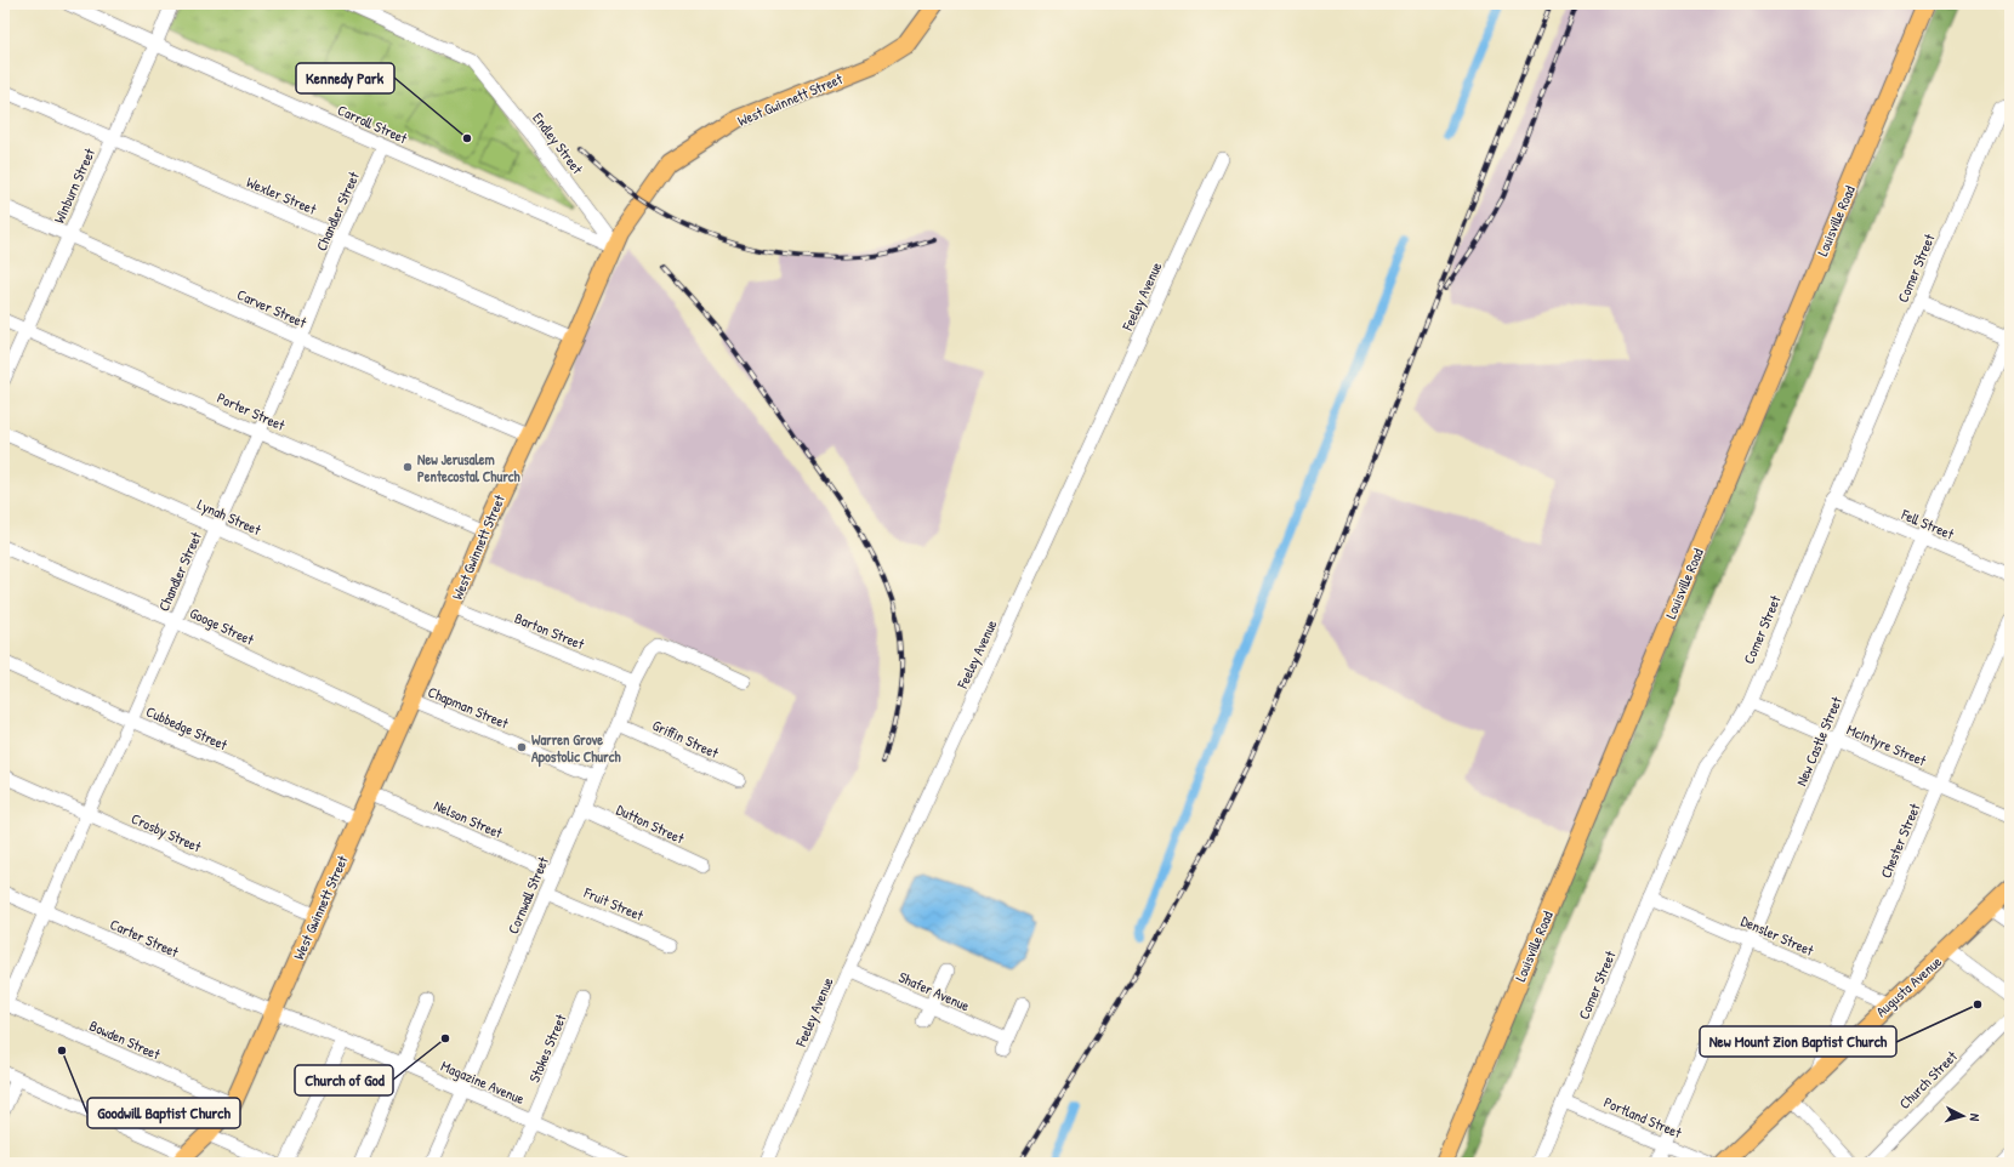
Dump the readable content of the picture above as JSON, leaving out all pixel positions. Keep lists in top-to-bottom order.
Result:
{
  "streets": {
    "main road": ["West Gwinnett Street", "Louisville Road", "Augusta Avenue"],
    "street": [
      "Carroll Street",
      "Endley Street",
      "Winburn Street",
      "Wexler Street",
      "Chandler Street",
      "Comer Street",
      "Feeley Avenue",
      "Carver Street",
      "Porter Street",
      "Lynah Street",
      "Fell Street",
      "Googe Street",
      "Barton Street",
      "Chapman Street",
      "Cubbedge Street",
      "Griffin Street",
      "New Castle Street",
      "McIntyre Street",
      "Nelson Street",
      "Dutton Street",
      "Crosby Street",
      "Chester Street",
      "Cornwall Street",
      "Fruit Street",
      "Densler Street",
      "Carter Street",
      "Shafer Avenue",
      "Bowden Street",
      "Stokes Street",
      "Church Street",
      "Magazine Avenue",
      "Portland Street"
    ]
  },
  "crossings": [
    ["West Gwinnett Street", "Carroll Street"],
    ["West Gwinnett Street", "Endley Street"],
    ["West Gwinnett Street", "Wexler Street"],
    ["West Gwinnett Street", "Carver Street"],
    ["West Gwinnett Street", "Porter Street"],
    ["West Gwinnett Street", "Lynah Street"],
    ["West Gwinnett Street", "Googe Street"],
    ["West Gwinnett Street", "Barton Street"],
    ["West Gwinnett Street", "Chapman Street"],
    ["West Gwinnett Street", "Cubbedge Street"],
    ["West Gwinnett Street", "Nelson Street"],
    ["West Gwinnett Street", "Crosby Street"],
    ["West Gwinnett Street", "Carter Street"],
    ["West Gwinnett Street", "Bowden Street"],
    ["West Gwinnett Street", "Magazine Avenue"],
    ["Carroll Street", "Endley Street"],
    ["Carroll Street", "Winburn Street"],
    ["Carroll Street", "Chandler Street"],
    ["Winburn Street", "Wexler Street"],
    ["Winburn Street", "Carver Street"],
    ["Winburn Street", "Porter Street"],
    ["Wexler Street", "Chandler Street"],
    ["Chandler Street", "Carver Street"],
    ["Chandler Street", "Porter Street"],
    ["Chandler Street", "Lynah Street"],
    ["Chandler Street", "Googe Street"],
    ["Chandler Street", "Cubbedge Street"],
    ["Chandler Street", "Crosby Street"],
    ["Chandler Street", "Carter Street"],
    ["Chandler Street", "Bowden Street"],
    ["Comer Street", "Fell Street"],
    ["Comer Street", "McIntyre Street"],
    ["Comer Street", "Densler Street"],
    ["Comer Street", "Portland Street"],
    ["Feeley Avenue", "Shafer Avenue"],
    ["Fell Street", "New Castle Street"],
    ["Barton Street", "Cornwall Street"],
    ["Chapman Street", "Cornwall Street"],
    ["Griffin Street", "Cornwall Street"],
    ["New Castle Street", "McIntyre Street"],
    ["New Castle Street", "Densler Street"],
    ["New Castle Street", "Portland Street"],
    ["McIntyre Street", "Chester Street"],
    ["Nelson Street", "Cornwall Street"],
    ["Dutton Street", "Cornwall Street"],
    ["Chester Street", "Densler Street"],
    ["Chester Street", "Augusta Avenue"],
    ["Cornwall Street", "Fruit Street"],
    ["Cornwall Street", "Magazine Avenue"],
    ["Densler Street", "Augusta Avenue"],
    ["Carter Street", "Magazine Avenue"],
    ["Stokes Street", "Magazine Avenue"]
  ],
  "places": [
    "Kennedy Park",
    "New Jerusalem Pentecostal Church",
    "Warren Grove Apostolic Church",
    "New Mount Zion Baptist Church",
    "Church of God",
    "Goodwill Baptist Church"
  ],
  "north": "right"
}
